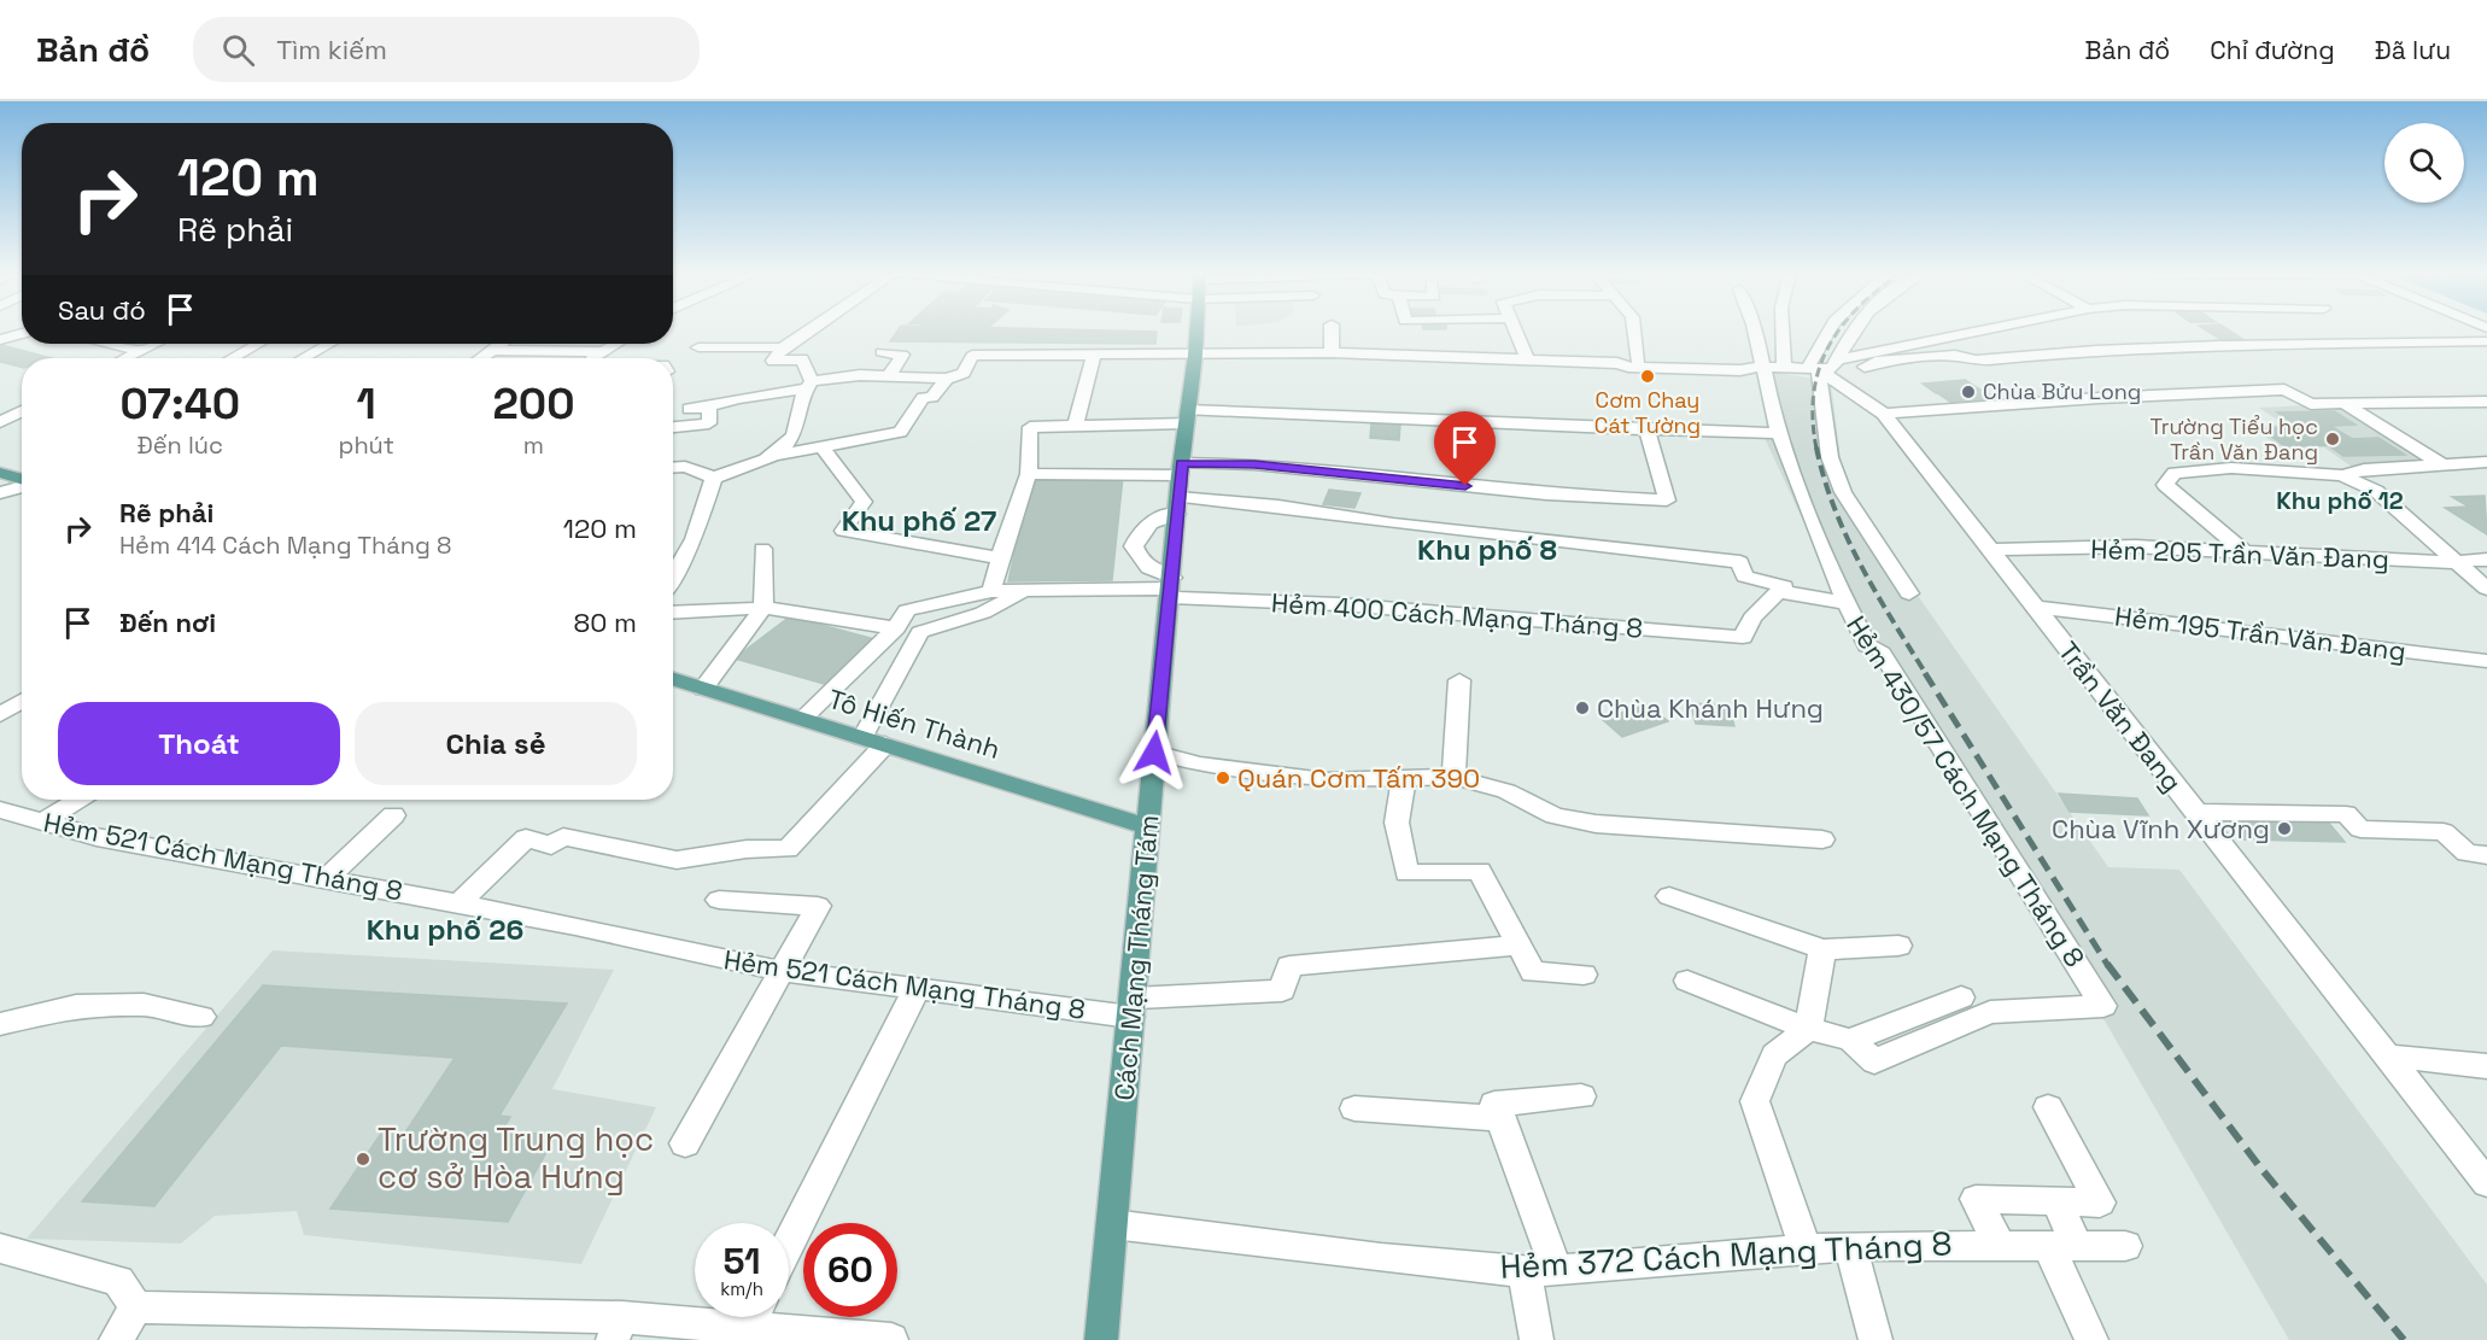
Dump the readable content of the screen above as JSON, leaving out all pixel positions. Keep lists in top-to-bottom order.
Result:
{
  "streets": {
    "main road": ["Tô Hiến Thành", "Cách Mạng Tháng Tám"],
    "street": [
      "Hẻm 205 Trần Văn Ðang",
      "Hẻm 400 Cách Mạng Tháng 8",
      "Hẻm 195 Trần Văn Ðang",
      "Trần Văn Ðang",
      "Hẻm 430/57 Cách Mạng Tháng 8",
      "Hẻm 521 Cách Mạng Tháng 8",
      "Hẻm 372 Cách Mạng Tháng 8"
    ]
  },
  "crossings": [
    ["Hẻm 205 Trần Văn Ðang", "Trần Văn Ðang"],
    ["Hẻm 400 Cách Mạng Tháng 8", "Tô Hiến Thành"],
    ["Hẻm 400 Cách Mạng Tháng 8", "Cách Mạng Tháng Tám"],
    ["Hẻm 195 Trần Văn Ðang", "Trần Văn Ðang"],
    ["Tô Hiến Thành", "Cách Mạng Tháng Tám"],
    ["Hẻm 521 Cách Mạng Tháng 8", "Cách Mạng Tháng Tám"],
    ["Cách Mạng Tháng Tám", "Hẻm 372 Cách Mạng Tháng 8"]
  ],
  "districts": [
    "Khu phố 12",
    "Khu phố 27",
    "Khu phố 8",
    "Khu phố 26"
  ],
  "places": [
    "Cơm Chay Cát Tường",
    "Chùa Bửu Long",
    "Trường Tiểu học Trần Văn Đang",
    "Chùa Khánh Hưng",
    "Quán Cơm Tấm 390",
    "Chùa Vĩnh Xương",
    "Trường Trung học cơ sở Hòa Hưng"
  ],
  "page": {
    "header": "Bản đồ",
    "search": "Tìm kiếm",
    "nav": ["Bản đồ", "Chỉ đường", "Đã lưu"],
    "turn": ["120 m", "Rẽ phải"],
    "then": "Sau đó",
    "eta": [
      "07:40",
      "Đến lúc",
      "1",
      "phút",
      "200",
      "m"
    ],
    "list": [
      {
        "name": "Rẽ phải",
        "note": "Hẻm 414 Cách Mạng Tháng 8",
        "value": "120 m"
      },
      {
        "name": "Đến nơi",
        "value": "80 m"
      }
    ],
    "buttons": ["Thoát", "Chia sẻ"],
    "speed": "51 km/h",
    "limit": "60"
  }
}
